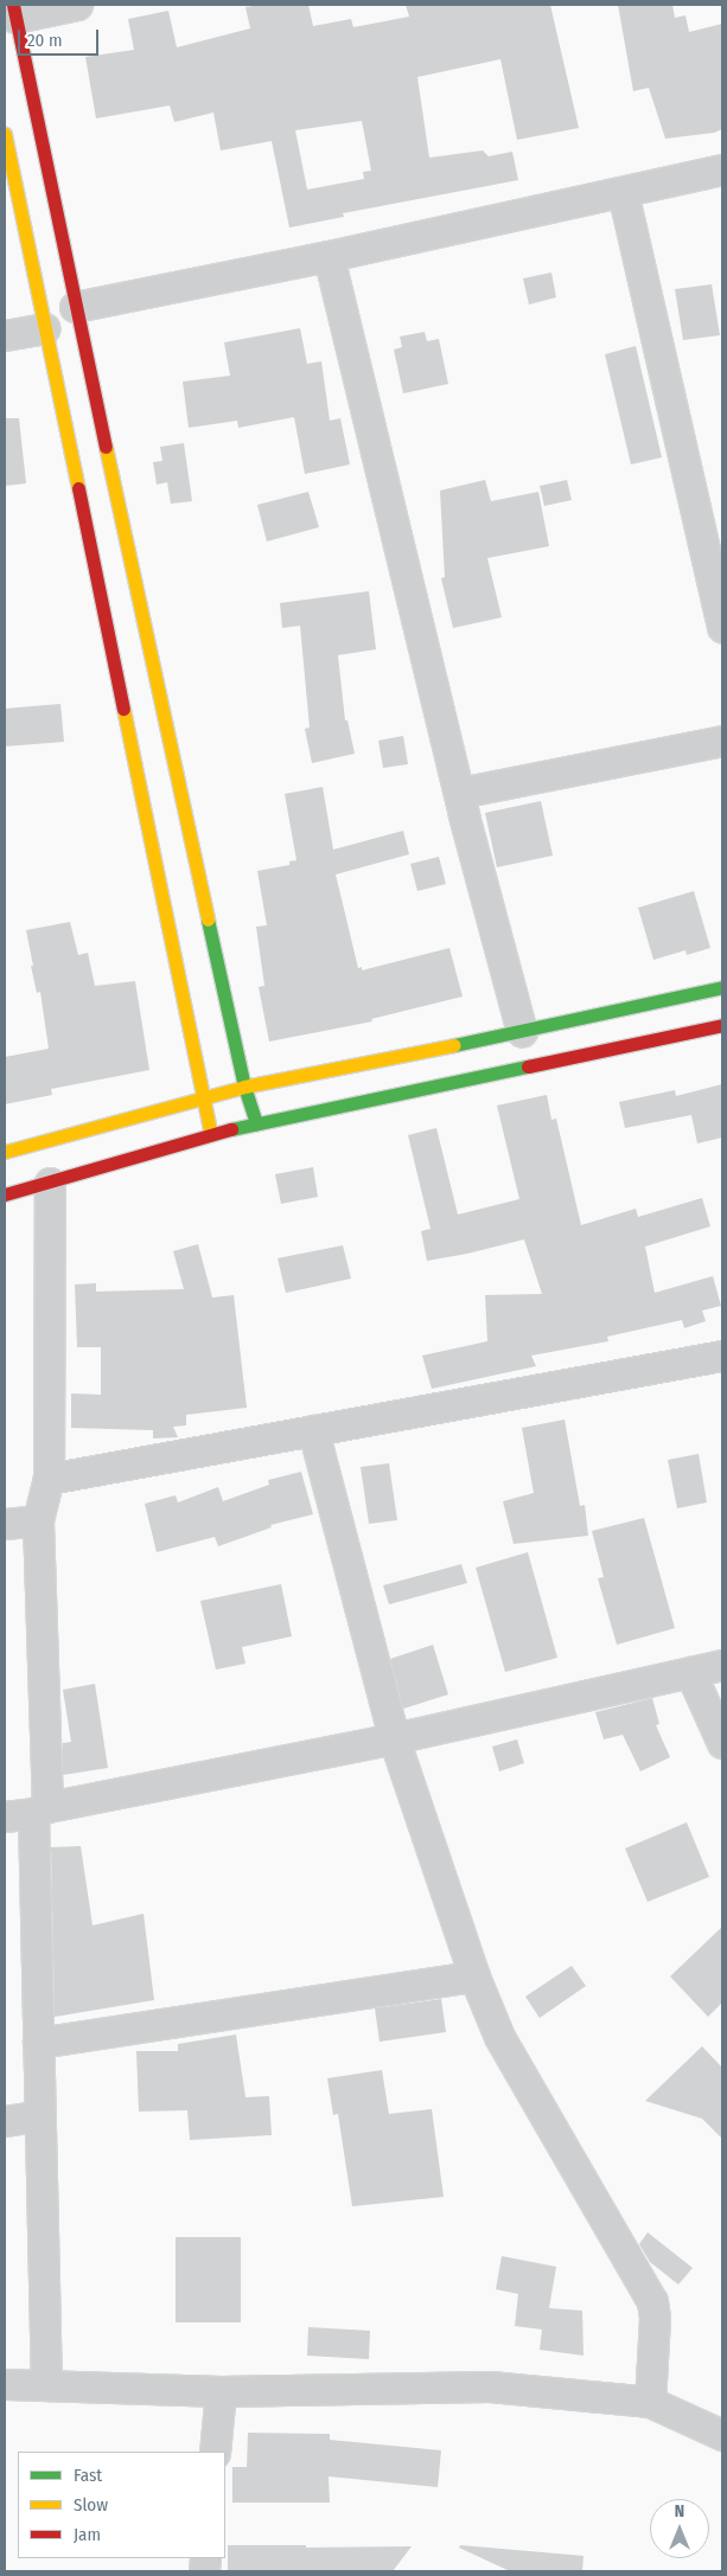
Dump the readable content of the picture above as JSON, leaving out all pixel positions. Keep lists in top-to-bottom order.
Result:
{
  "legend": ["Fast", "Slow", "Jam"],
  "scale_bar": "20 m",
  "north": "top"
}
